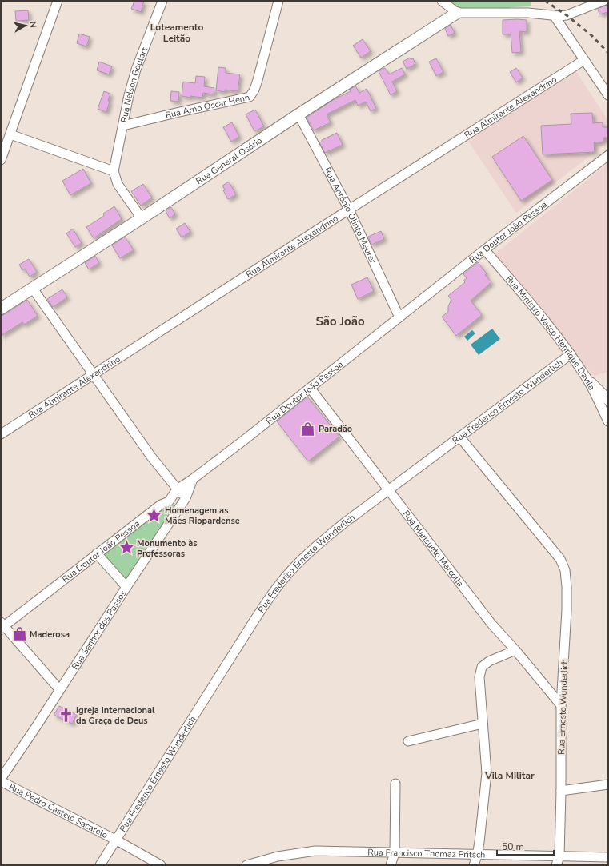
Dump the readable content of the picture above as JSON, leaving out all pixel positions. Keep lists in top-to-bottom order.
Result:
{
  "streets": {
    "street": [
      "Rua Nelson Goulart",
      "Rua Arno Oscar Henn",
      "Rua Almirante Alexandrino",
      "Rua General Osório",
      "Rua Antônio Olinto Meurer",
      "Rua Doutor João Pessoa",
      "Rua Ministro Vasco Henrique Davila",
      "Rua Frederico Ernesto Wunderlich",
      "Rua Mansueto Marcolla",
      "Rua Senhor dos Passos",
      "Rua Ernesto Wunderlich",
      "Rua Pedro Castelo Sacarelo",
      "Rua Francisco Thomaz Pritsch"
    ]
  },
  "crossings": [
    ["Rua Nelson Goulart", "Rua Arno Oscar Henn"],
    ["Rua Almirante Alexandrino", "Rua Antônio Olinto Meurer"],
    ["Rua General Osório", "Rua Antônio Olinto Meurer"],
    ["Rua Antônio Olinto Meurer", "Rua Doutor João Pessoa"],
    ["Rua Doutor João Pessoa", "Rua Ministro Vasco Henrique Davila"],
    ["Rua Doutor João Pessoa", "Rua Mansueto Marcolla"],
    ["Rua Doutor João Pessoa", "Rua Senhor dos Passos"],
    ["Rua Ministro Vasco Henrique Davila", "Rua Frederico Ernesto Wunderlich"],
    ["Rua Frederico Ernesto Wunderlich", "Rua Mansueto Marcolla"],
    ["Rua Frederico Ernesto Wunderlich", "Rua Ernesto Wunderlich"],
    ["Rua Frederico Ernesto Wunderlich", "Rua Pedro Castelo Sacarelo"],
    ["Rua Mansueto Marcolla", "Rua Ernesto Wunderlich"],
    ["Rua Senhor dos Passos", "Rua Pedro Castelo Sacarelo"],
    ["Rua Ernesto Wunderlich", "Rua Francisco Thomaz Pritsch"]
  ],
  "districts": ["Loteamento Leitão", "São João", "Vila Militar"],
  "places": {
    "shop": ["Paradão", "Maderosa"],
    "place": ["Homenagem as Mães Riopardense", "Monumento às Professoras"],
    "church": ["Igreja Internacional da Graça de Deus"]
  },
  "scale_bar": "50 m",
  "north": "right"
}
